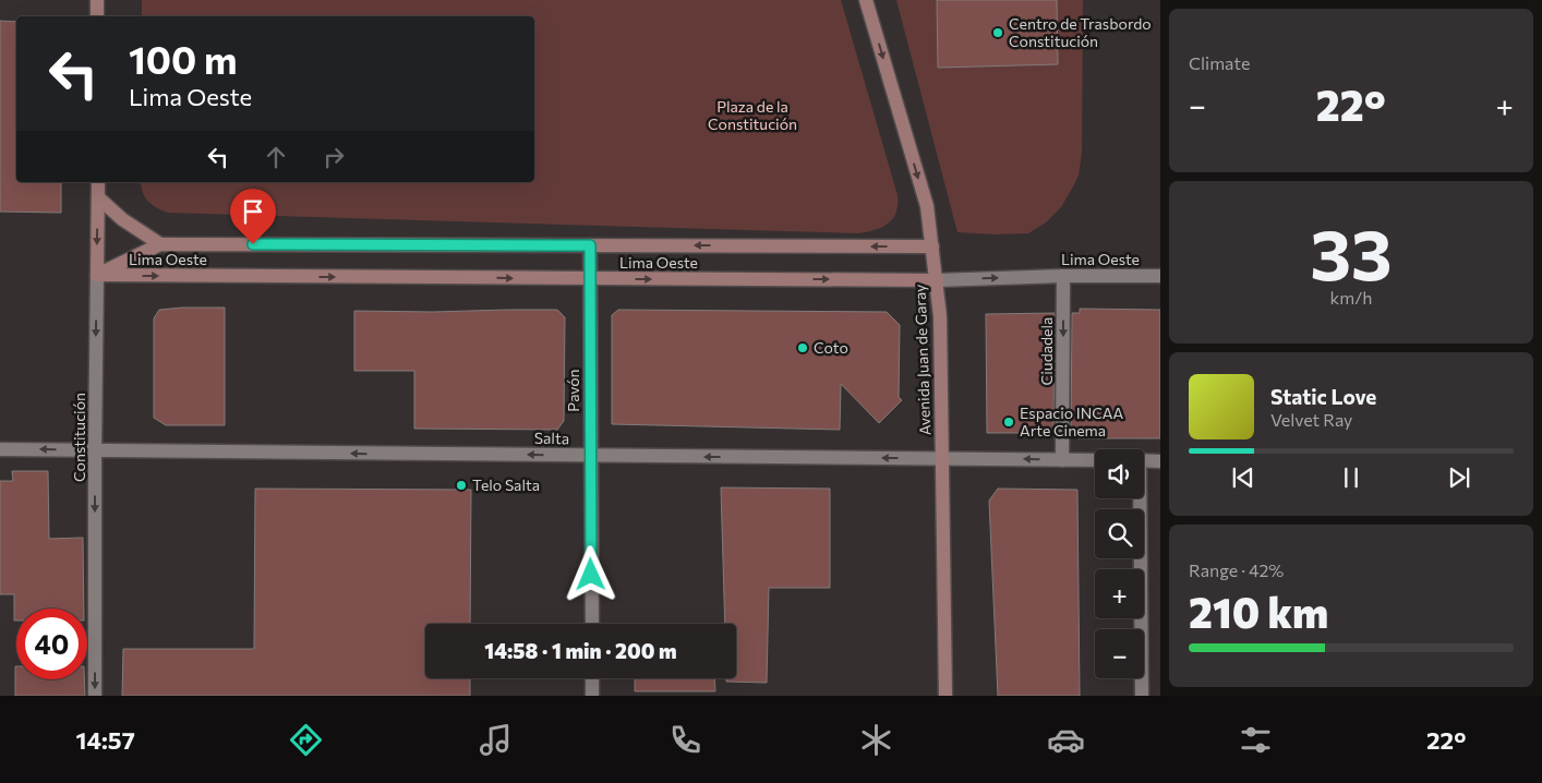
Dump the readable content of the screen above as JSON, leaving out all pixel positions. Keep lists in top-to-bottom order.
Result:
{
  "streets": {
    "main road": ["Lima Oeste", "Avenida Juan de Garay", "Constitución"],
    "street": ["Ciudadela", "Pavón", "Salta"]
  },
  "crossings": [
    ["Lima Oeste", "Ciudadela"],
    ["Lima Oeste", "Avenida Juan de Garay"],
    ["Lima Oeste", "Pavón"],
    ["Lima Oeste", "Constitución"],
    ["Ciudadela", "Salta"],
    ["Avenida Juan de Garay", "Salta"],
    ["Pavón", "Salta"],
    ["Constitución", "Salta"]
  ],
  "one_way": [
    "Ciudadela",
    "Avenida Juan de Garay",
    "Constitución",
    "Salta"
  ],
  "parks": ["Plaza de la Constitución"],
  "places": [
    "Centro de Trasbordo Constitución",
    "Coto",
    "Espacio INCAA Arte Cinema",
    "Telo Salta"
  ],
  "page": {
    "tile": [
      "Climate",
      ["33", "km/h"],
      ["Range · 42%", "210 km"]
    ],
    "turn": ["100 m", "Lima Oeste"],
    "heat": ["−", "22°", "+"],
    "song": ["Static Love", "Velvet Ray"],
    "map_buttons": ["+", "−"],
    "limit": "40",
    "trip": "14:58 · 1 min · 200 m",
    "tabs": ["14:57", "22°"]
  }
}
